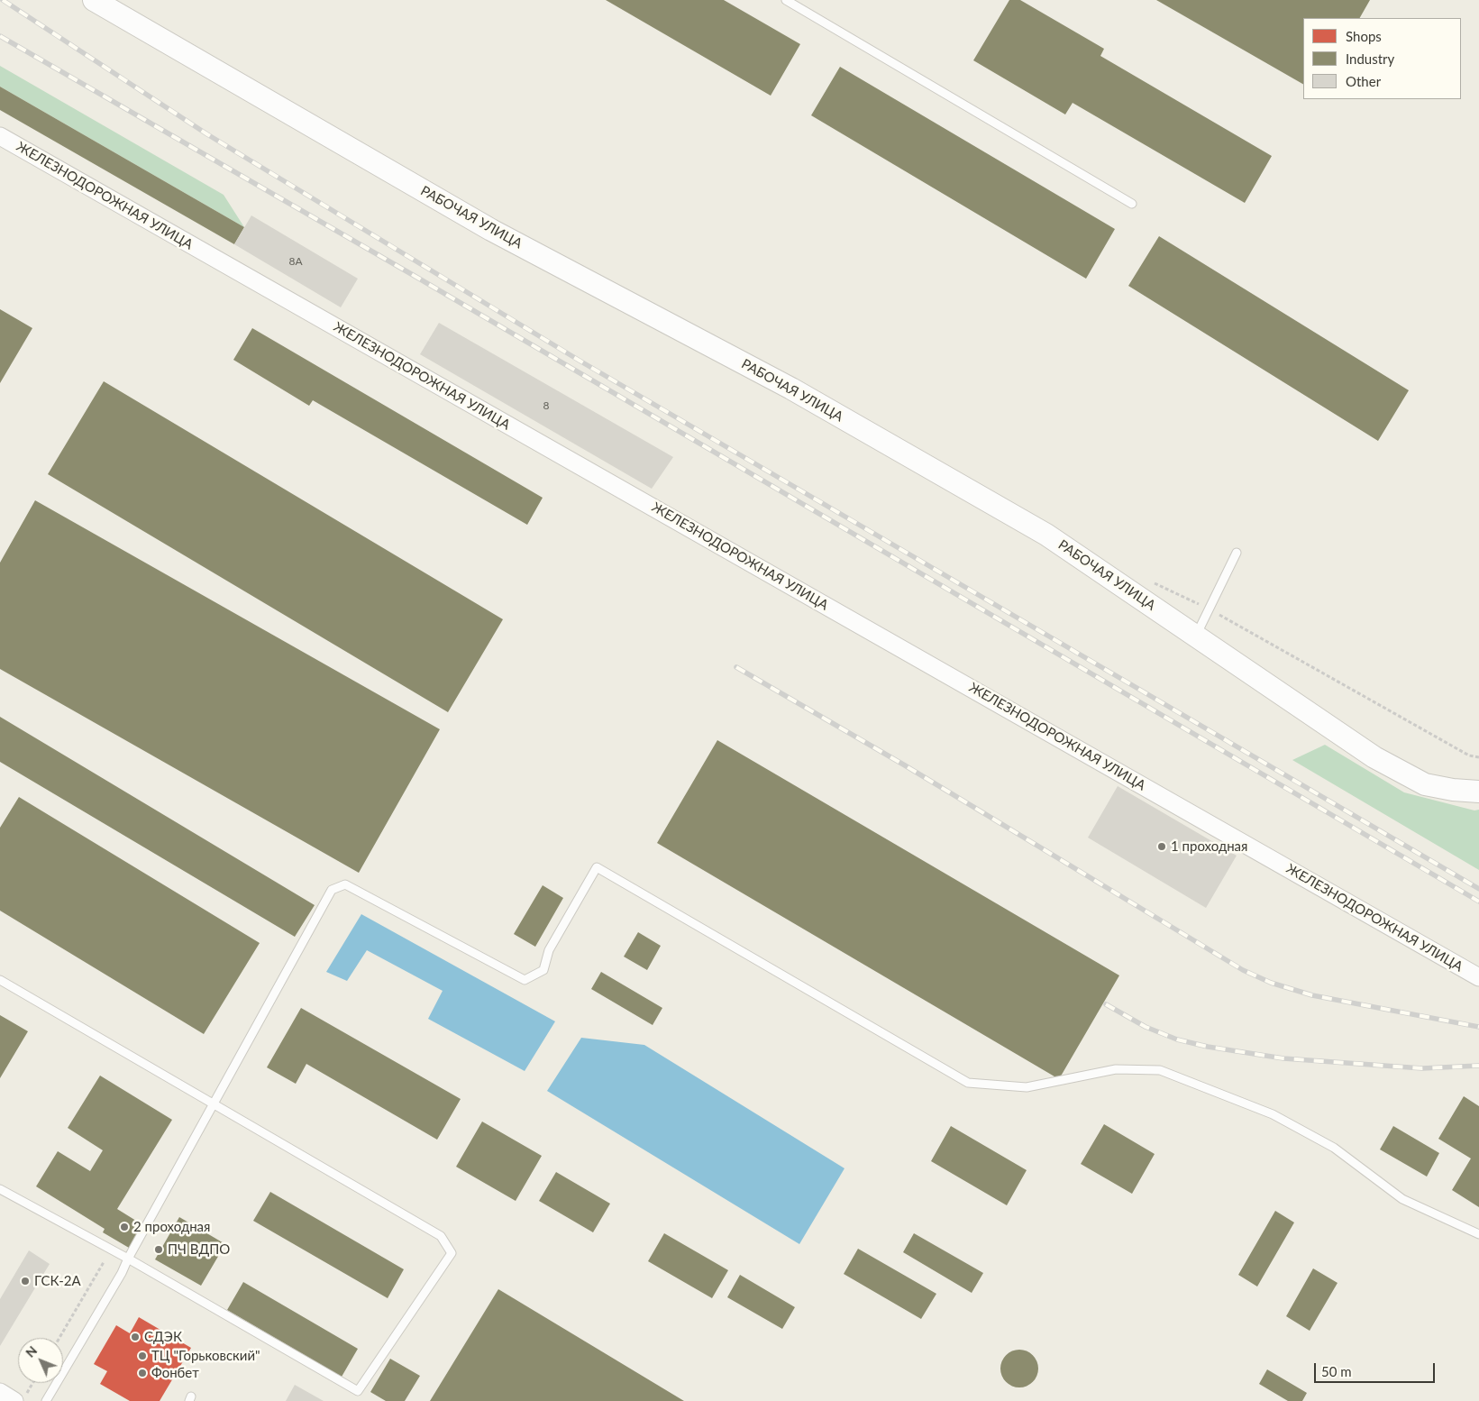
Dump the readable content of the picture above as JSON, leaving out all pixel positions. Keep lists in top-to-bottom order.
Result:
{
  "streets": {
    "street": ["ЖЕЛЕЗНОДОРОЖНАЯ УЛИЦА", "РАБОЧАЯ УЛИЦА"]
  },
  "places": [
    "1 проходная",
    "2 проходная",
    "ПЧ ВДПО",
    "ГСК-2А",
    "СДЭК",
    "ТЦ \"Горьковский\"",
    "Фонбет"
  ],
  "house_numbers": ["8А", "8"],
  "legend": ["Shops", "Industry", "Other"],
  "scale_bar": "50 m",
  "north": "top left"
}
